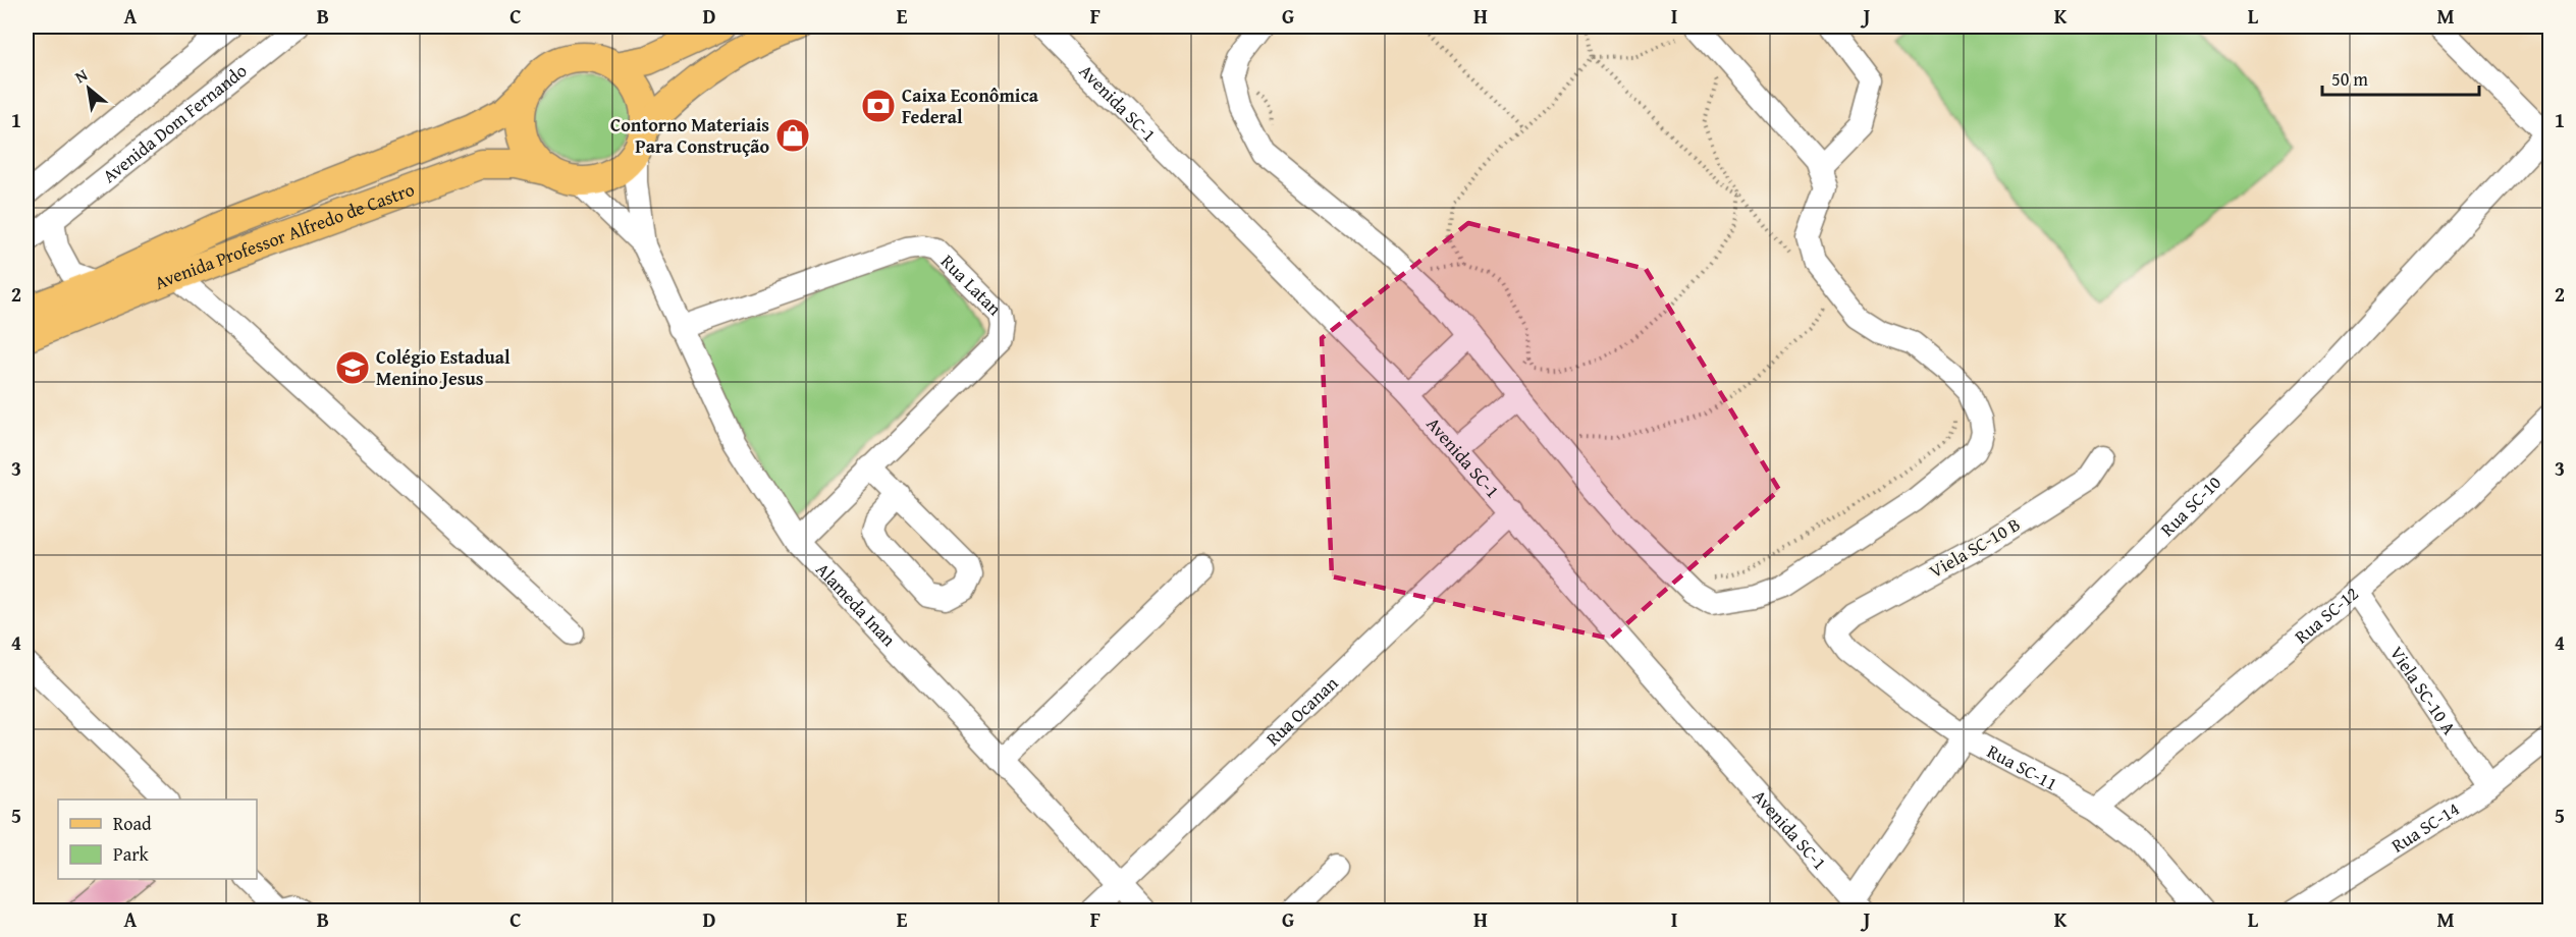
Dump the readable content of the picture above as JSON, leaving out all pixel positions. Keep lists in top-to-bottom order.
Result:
{
  "streets": {
    "main road": ["Avenida Professor Alfredo de Castro"],
    "street": [
      "Avenida SC-1",
      "Avenida Dom Fernando",
      "Rua Latan",
      "Rua SC-10",
      "Viela SC-10 B",
      "Alameda Inan",
      "Rua SC-12",
      "Viela SC-10 A",
      "Rua Ocanan",
      "Rua SC-11",
      "Rua SC-14"
    ]
  },
  "crossings": [
    ["Avenida SC-1", "Rua SC-10"],
    ["Avenida SC-1", "Rua Ocanan"],
    ["Avenida Professor Alfredo de Castro", "Alameda Inan"],
    ["Rua Latan", "Alameda Inan"],
    ["Rua SC-10", "Rua SC-11"],
    ["Viela SC-10 B", "Rua SC-11"],
    ["Alameda Inan", "Rua Ocanan"],
    ["Rua SC-12", "Viela SC-10 A"],
    ["Rua SC-12", "Rua SC-11"],
    ["Viela SC-10 A", "Rua SC-14"]
  ],
  "places": {
    "bank": ["Caixa Econômica Federal"],
    "shop": ["Contorno Materiais Para Construção"],
    "school or university": ["Colégio Estadual Menino Jesus"]
  },
  "legend": ["Road", "Park"],
  "scale_bar": "50 m",
  "north": "top left",
  "grid": {
    "columns": [
      "A",
      "B",
      "C",
      "D",
      "E",
      "F",
      "G",
      "H",
      "I",
      "J",
      "K",
      "L",
      "M"
    ],
    "rows": [
      "1",
      "2",
      "3",
      "4",
      "5"
    ]
  }
}
